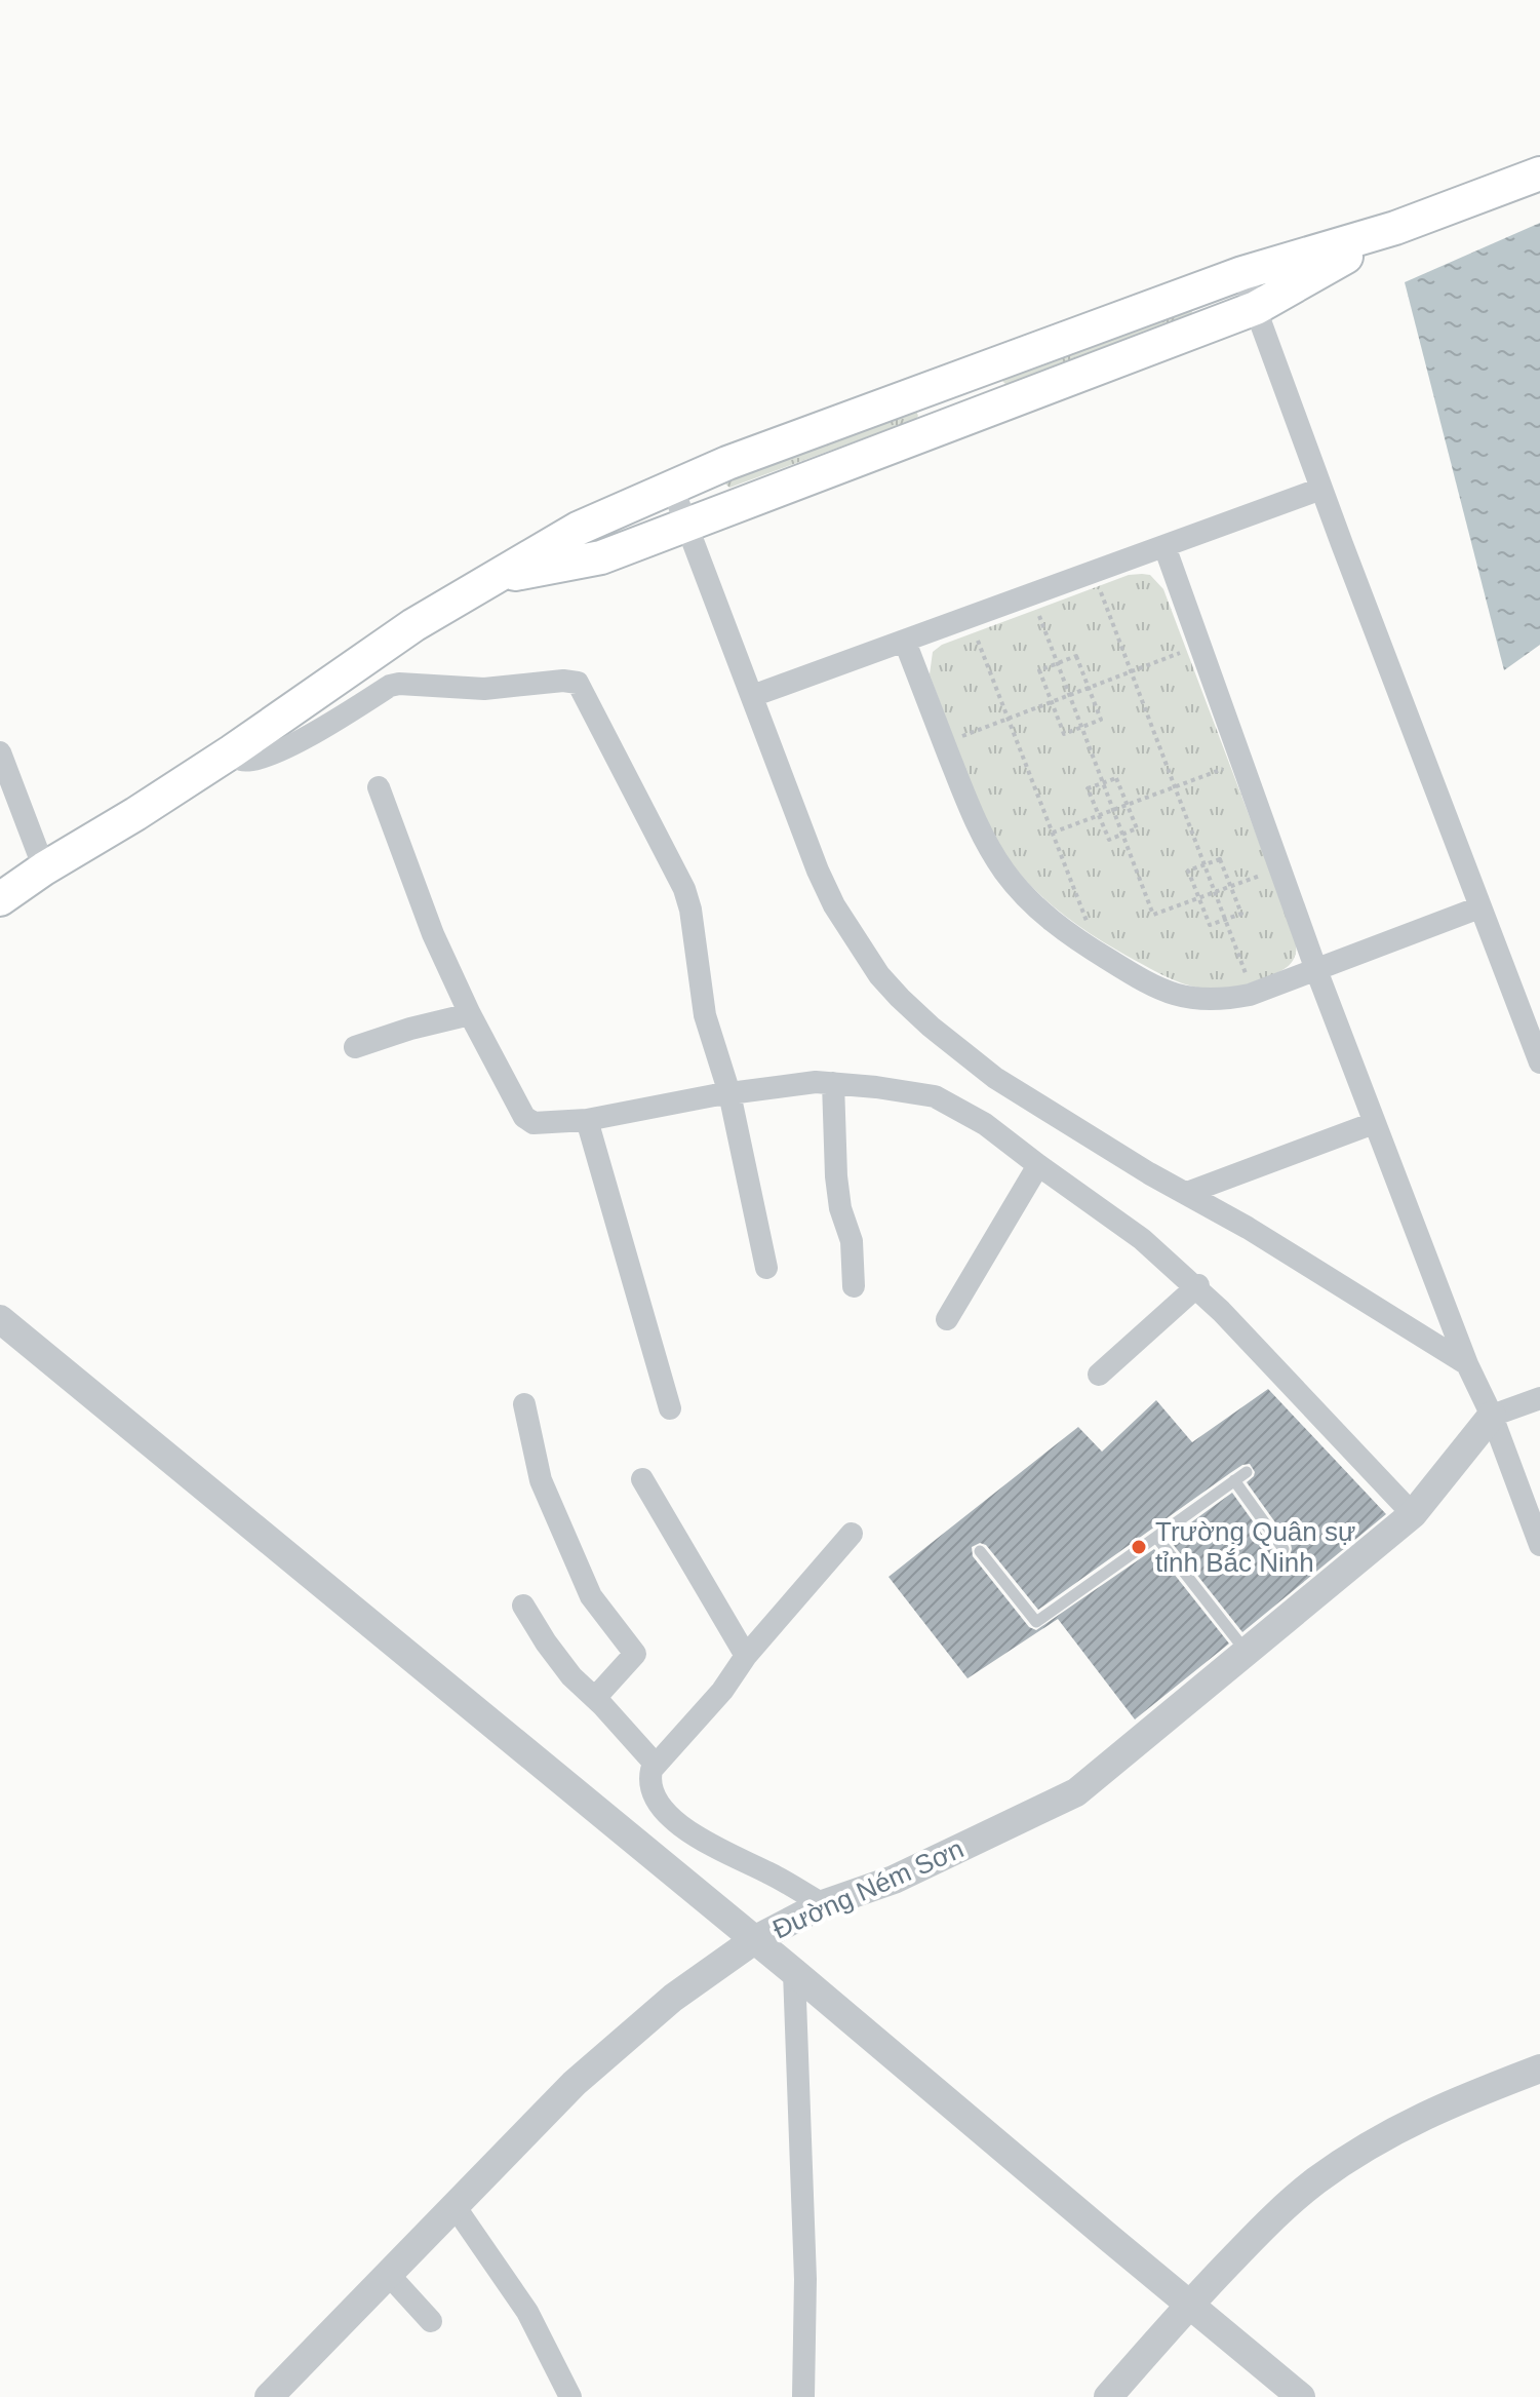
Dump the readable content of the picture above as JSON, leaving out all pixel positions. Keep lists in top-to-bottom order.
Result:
{
  "streets": {
    "street": ["Đường Ném Sơn"]
  },
  "places": ["Trường Quân sự tỉnh Bắc Ninh"]
}
